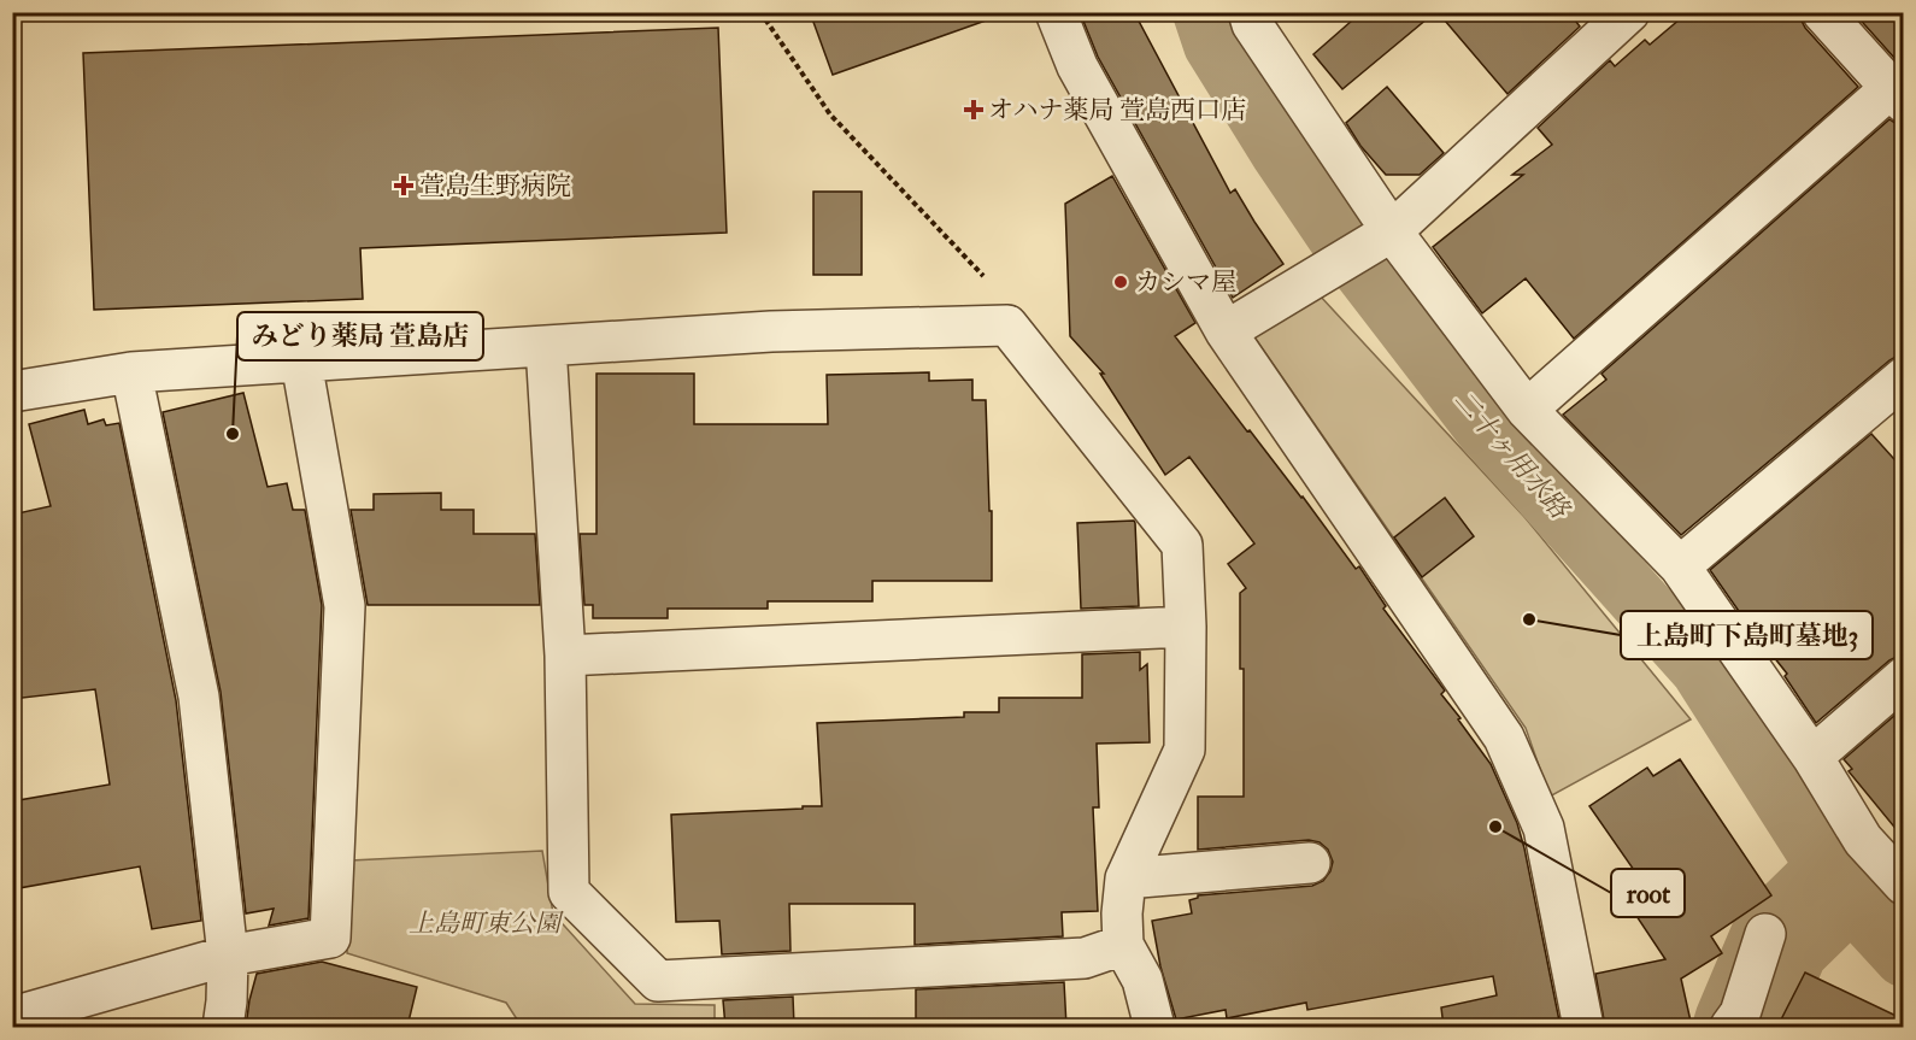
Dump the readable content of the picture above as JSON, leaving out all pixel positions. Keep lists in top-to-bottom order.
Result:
{
  "water": ["二十ヶ用水路"],
  "parks": ["上島町東公園"],
  "places": {
    "health": ["オハナ薬局 萱島西口店", "萱島生野病院"],
    "other": [
      "カシマ屋",
      "みどり薬局 萱島店",
      "上島町下島町墓地3",
      "root"
    ]
  }
}
